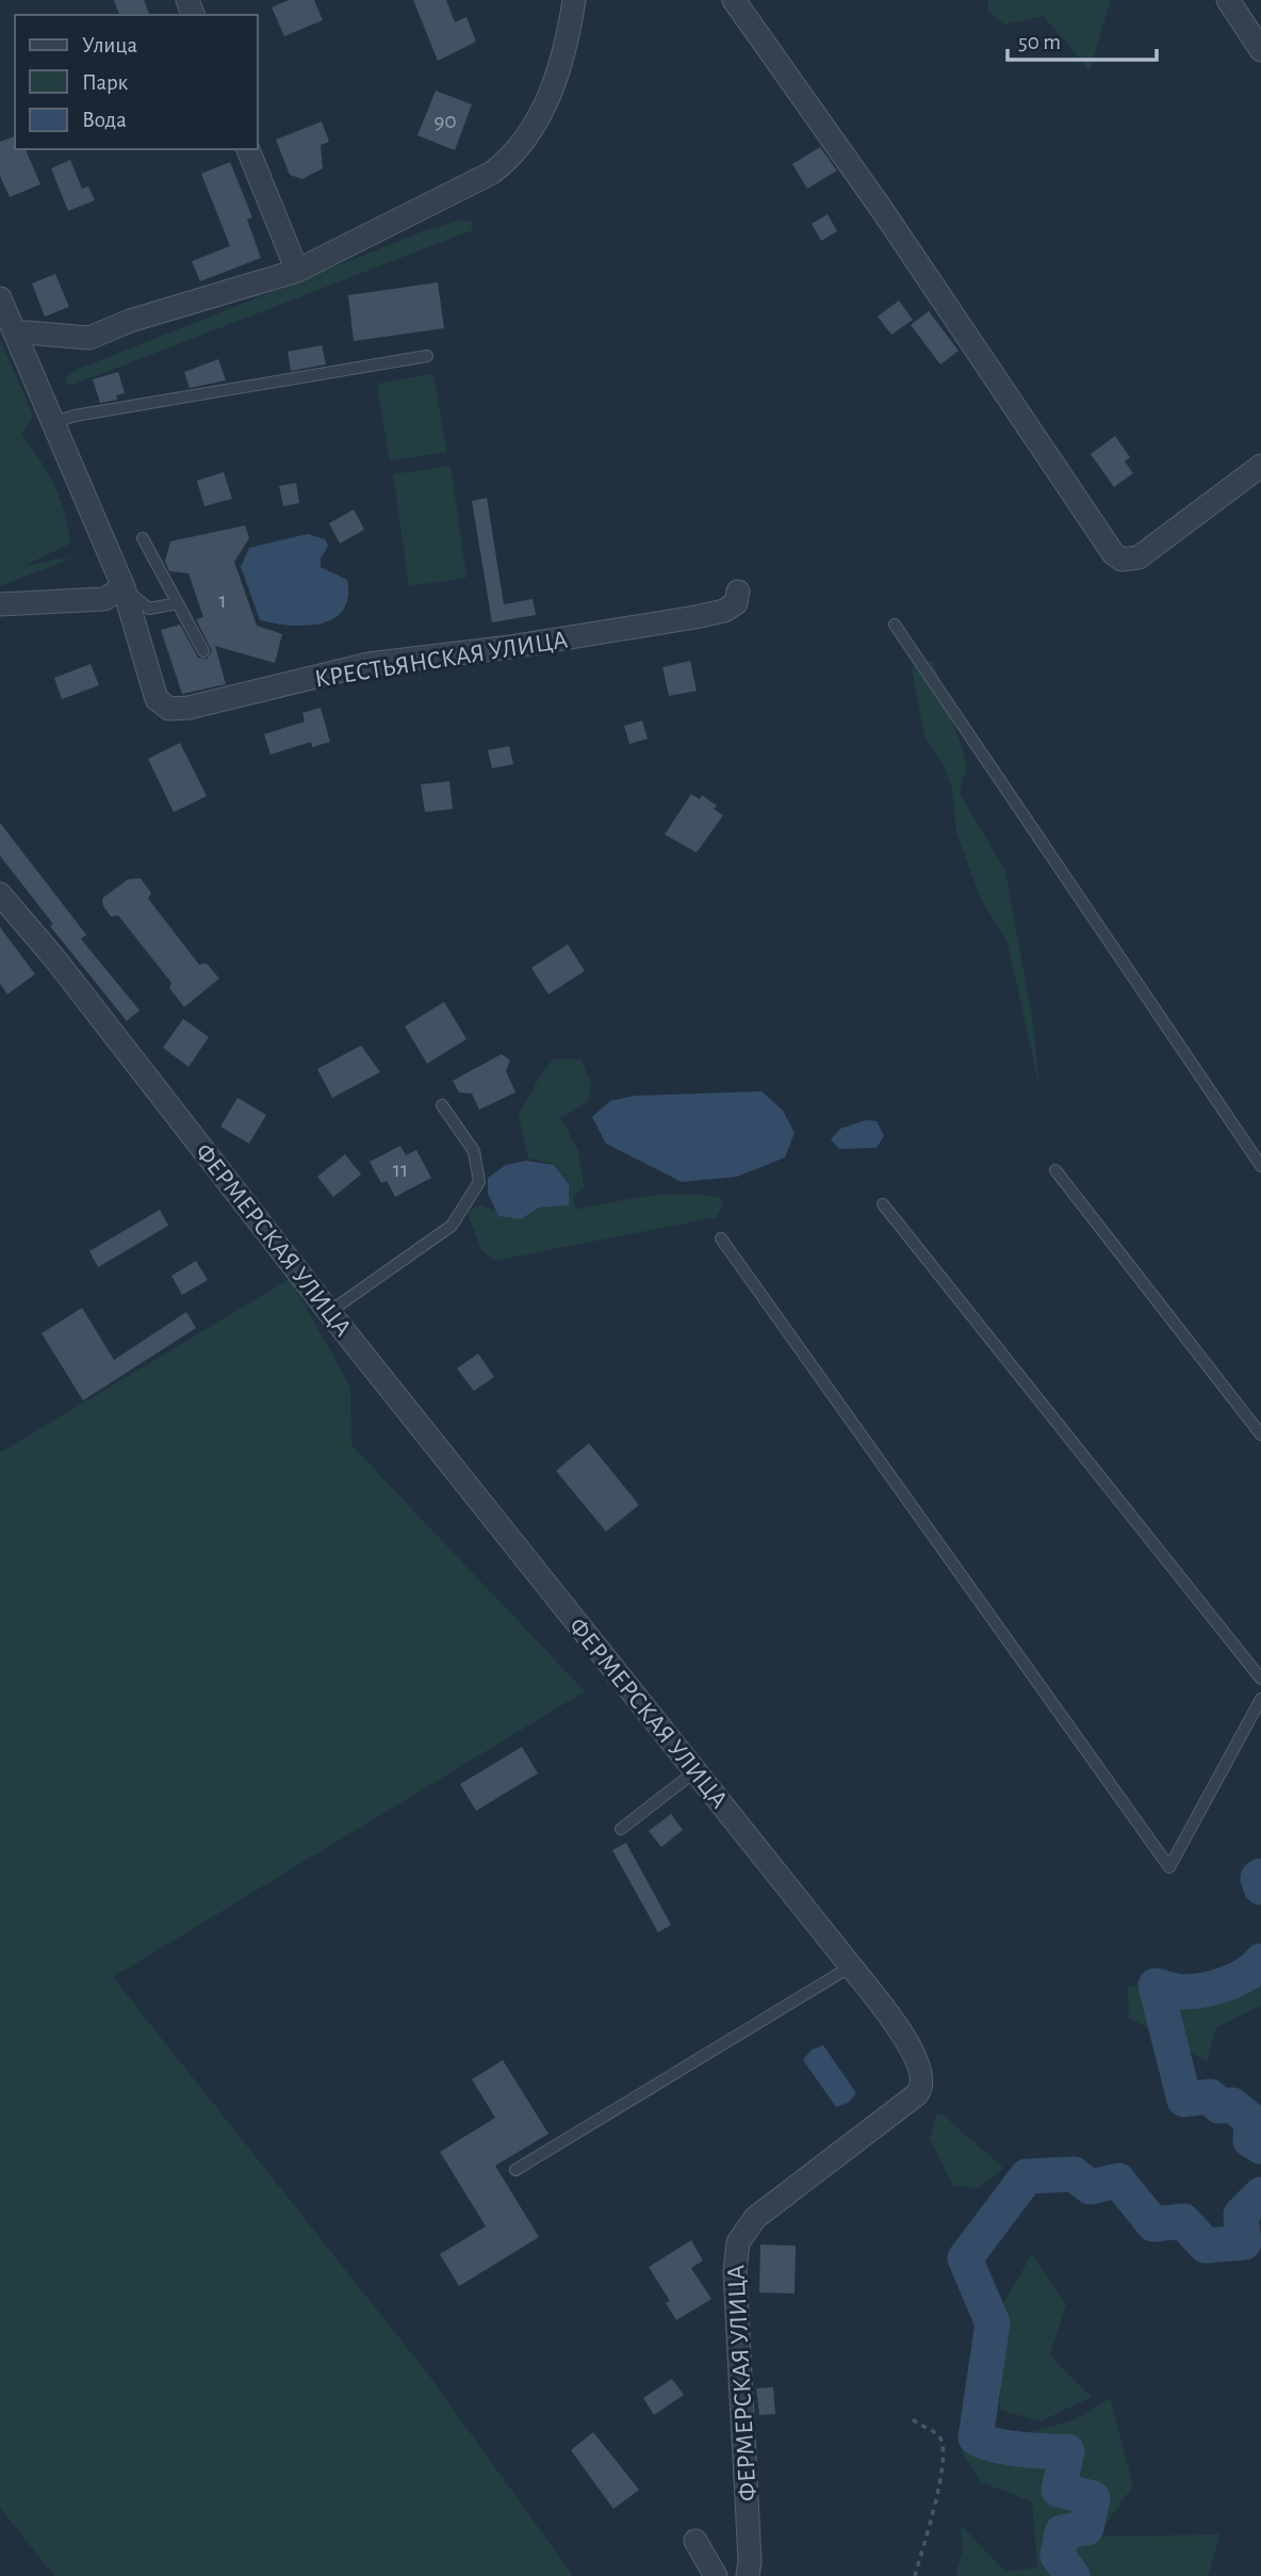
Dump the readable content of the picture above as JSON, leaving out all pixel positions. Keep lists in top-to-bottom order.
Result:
{
  "streets": {
    "street": ["КРЕСТЬЯНСКАЯ УЛИЦА", "ФЕРМЕРСКАЯ УЛИЦА"]
  },
  "house_numbers": ["90", "1", "11"],
  "legend": ["Улица", "Парк", "Вода"],
  "scale_bar": "50 m"
}
